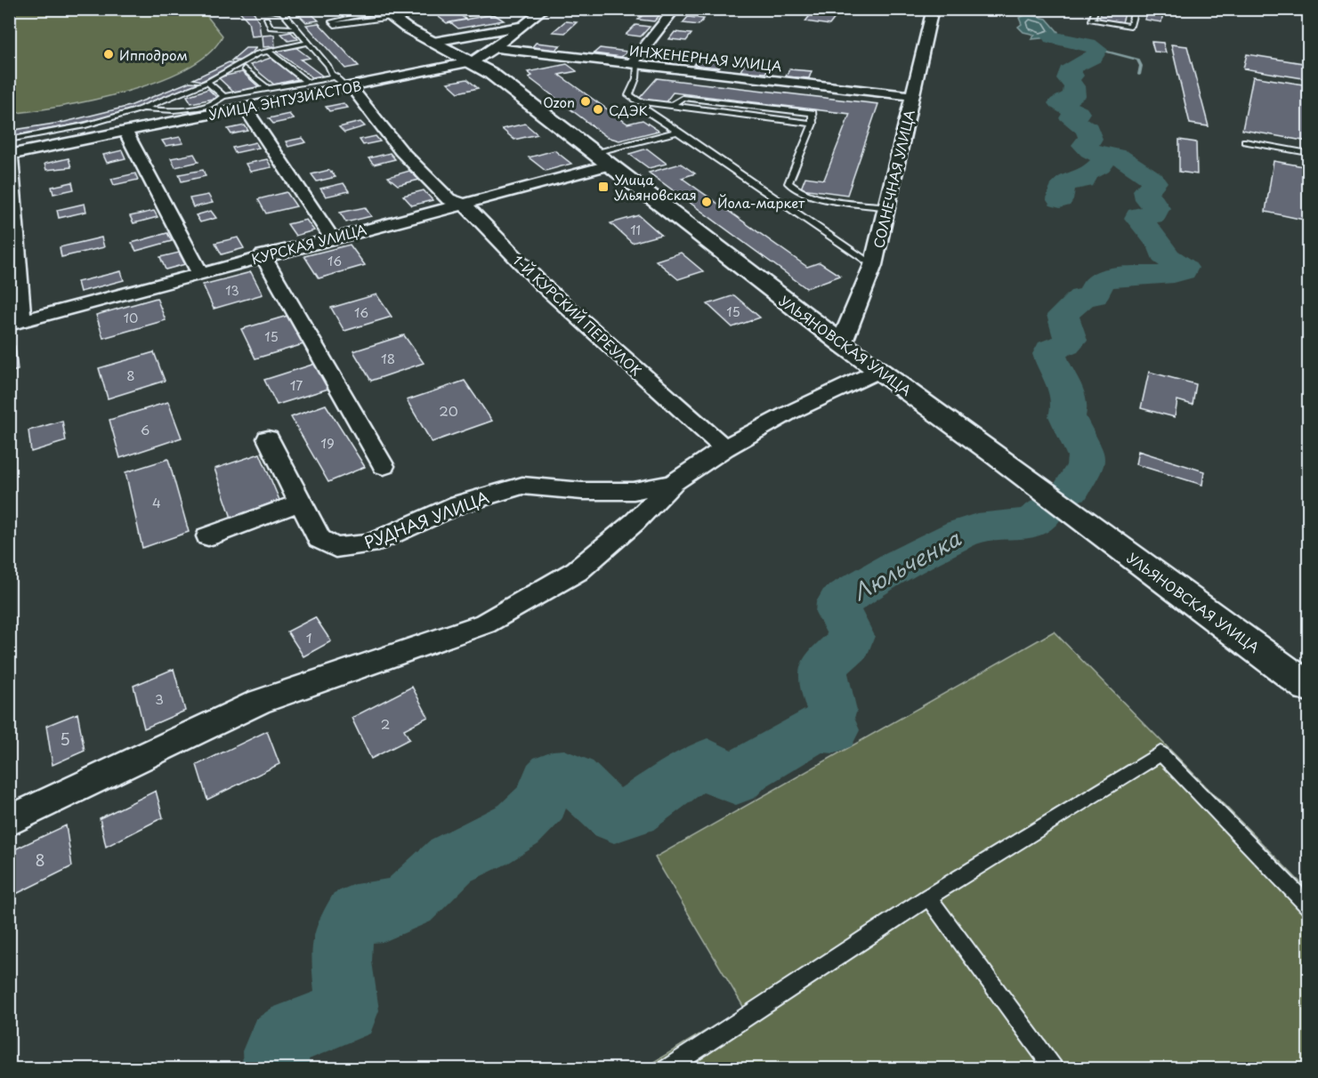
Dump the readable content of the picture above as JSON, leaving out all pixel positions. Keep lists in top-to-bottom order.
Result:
{
  "streets": {
    "main road": ["УЛЬЯНОВСКАЯ УЛИЦА"],
    "street": [
      "ИНЖЕНЕРНАЯ УЛИЦА",
      "УЛИЦА ЭНТУЗИАСТОВ",
      "СОЛНЕЧНАЯ УЛИЦА",
      "КУРСКАЯ УЛИЦА",
      "1-Й КУРСКИЙ ПЕРЕУЛОК",
      "РУДНАЯ УЛИЦА"
    ]
  },
  "crossings": [
    ["ИНЖЕНЕРНАЯ УЛИЦА", "УЛИЦА ЭНТУЗИАСТОВ"],
    ["ИНЖЕНЕРНАЯ УЛИЦА", "СОЛНЕЧНАЯ УЛИЦА"],
    ["УЛИЦА ЭНТУЗИАСТОВ", "1-Й КУРСКИЙ ПЕРЕУЛОК"],
    ["УЛИЦА ЭНТУЗИАСТОВ", "УЛЬЯНОВСКАЯ УЛИЦА"],
    ["СОЛНЕЧНАЯ УЛИЦА", "УЛЬЯНОВСКАЯ УЛИЦА"],
    ["КУРСКАЯ УЛИЦА", "1-Й КУРСКИЙ ПЕРЕУЛОК"],
    ["КУРСКАЯ УЛИЦА", "УЛЬЯНОВСКАЯ УЛИЦА"]
  ],
  "water": ["Люльченка"],
  "places": {
    "other": [
      "Ипподром",
      "Ozon",
      "СДЭК",
      "Йола-маркет"
    ],
    "transit": ["Улица Ульяновская"]
  },
  "house_numbers": [
    "11",
    "16",
    "13",
    "15",
    "16",
    "10",
    "15",
    "18",
    "8",
    "17",
    "20",
    "6",
    "19",
    "4",
    "1",
    "3",
    "2",
    "5",
    "8"
  ]
}
